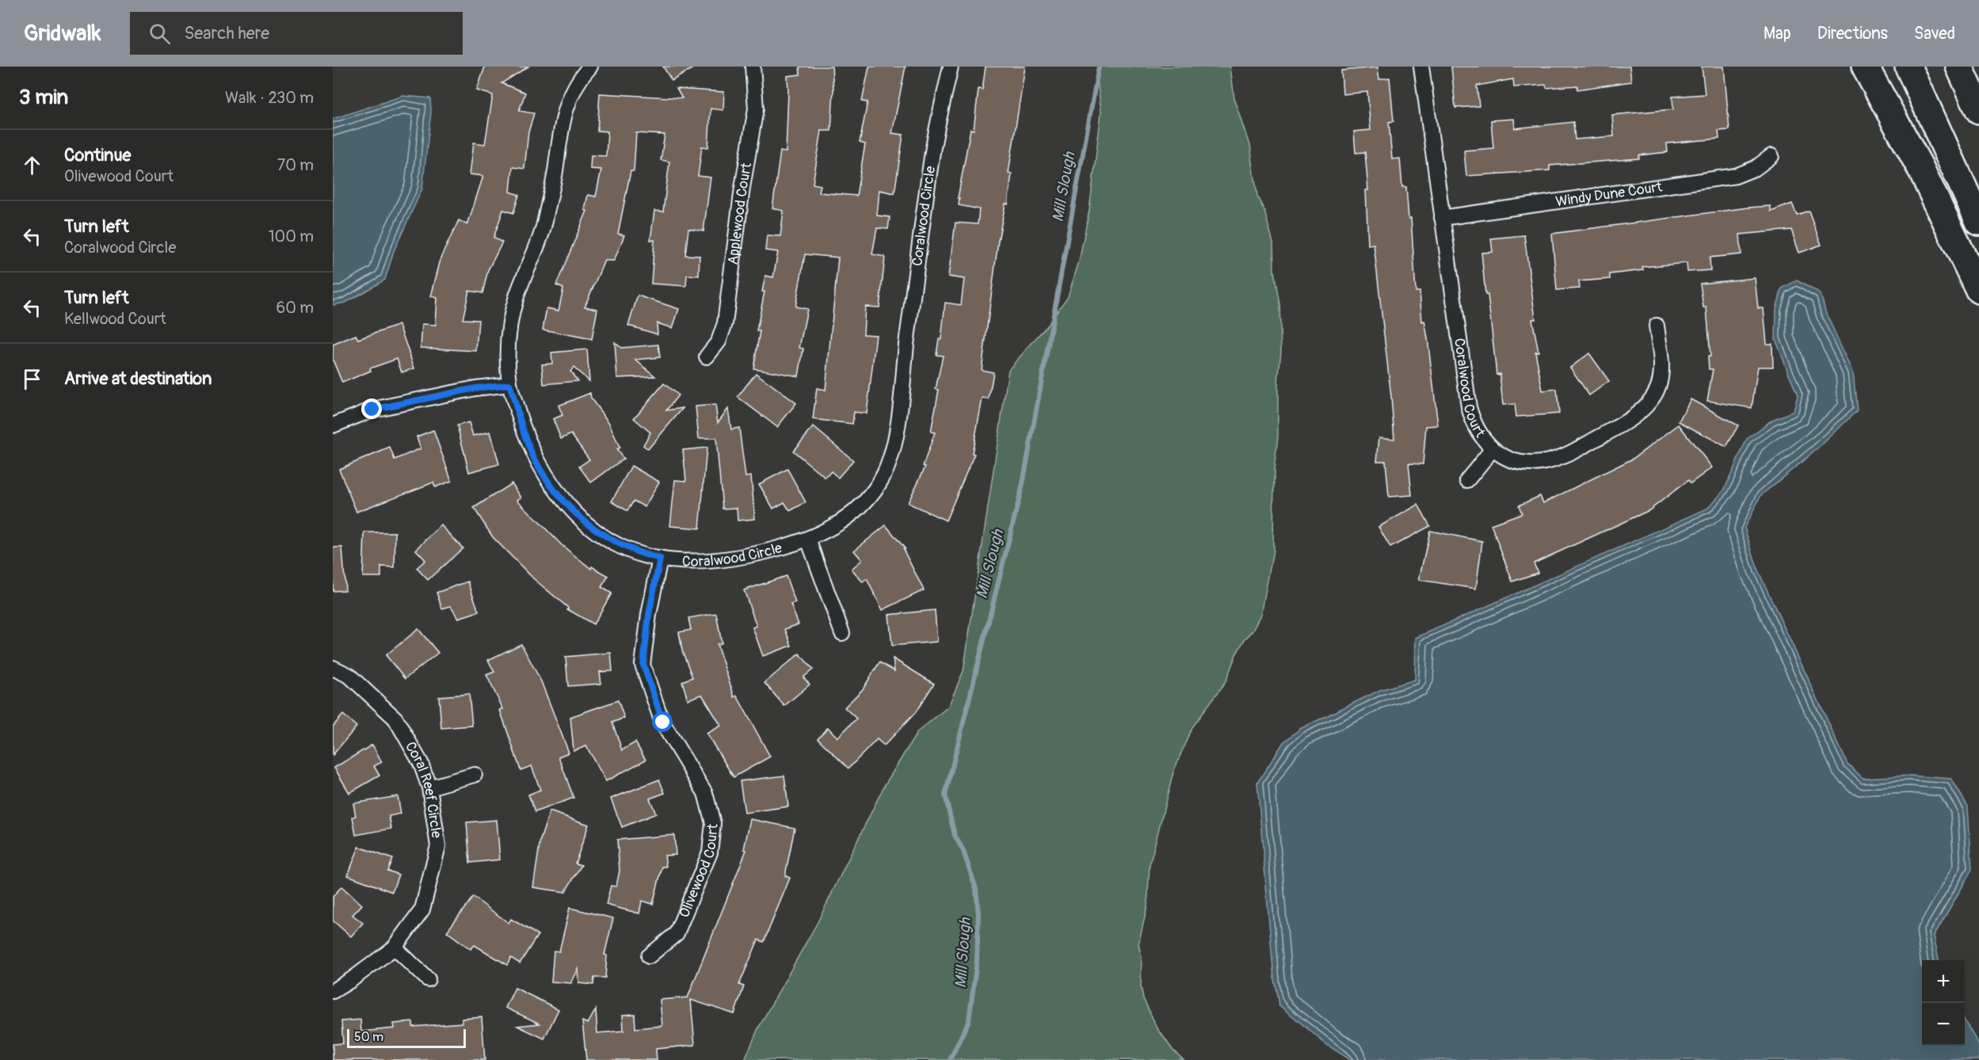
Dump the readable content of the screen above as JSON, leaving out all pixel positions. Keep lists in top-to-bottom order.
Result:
{
  "streets": {
    "street": [
      "Windy Dune Court",
      "Applewood Court",
      "Coralwood Circle",
      "Coralwood Court",
      "Coral Reef Circle",
      "Olivewood Court"
    ]
  },
  "crossings": [
    ["Windy Dune Court", "Coralwood Court"],
    ["Coralwood Circle", "Olivewood Court"]
  ],
  "water": ["Mill Slough"],
  "scale_bar": "50 m",
  "page": {
    "header": "Gridwalk",
    "search": "Search here",
    "nav": ["Map", "Directions", "Saved"],
    "heading": ["3 min", "Walk · 230 m"],
    "list": [
      ["Continue", "Olivewood Court", "70 m"],
      ["Turn left", "Coralwood Circle", "100 m"],
      ["Turn left", "Kellwood Court", "60 m"],
      "Arrive at destination"
    ],
    "map_buttons": ["+", "−"],
    "scale": "50 m"
  }
}
